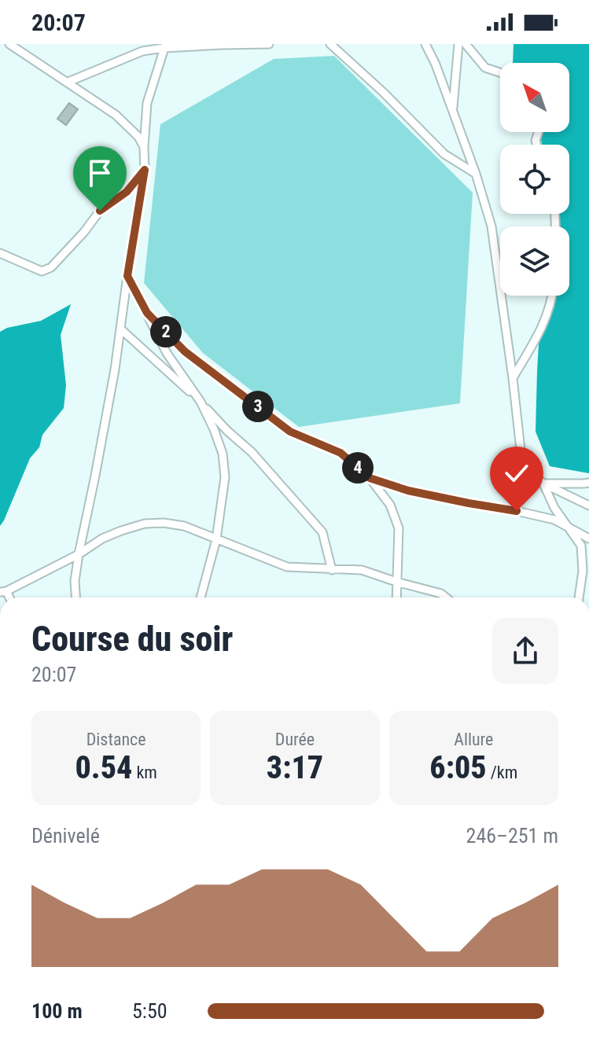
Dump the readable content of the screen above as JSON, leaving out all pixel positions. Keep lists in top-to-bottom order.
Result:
{
  "north": "top left",
  "page": {
    "status": "20:07",
    "pins": ["2", "3", "4"],
    "heading": ["Course du soir", "20:07"],
    "stats": [
      ["Distance", "0.54 km"],
      ["Durée", "3:17"],
      ["Allure", "6:05 /km"]
    ],
    "chart": ["Dénivelé", "246–251 m"],
    "list": [
      {
        "name": "100 m",
        "note": "5:50"
      }
    ]
  }
}
